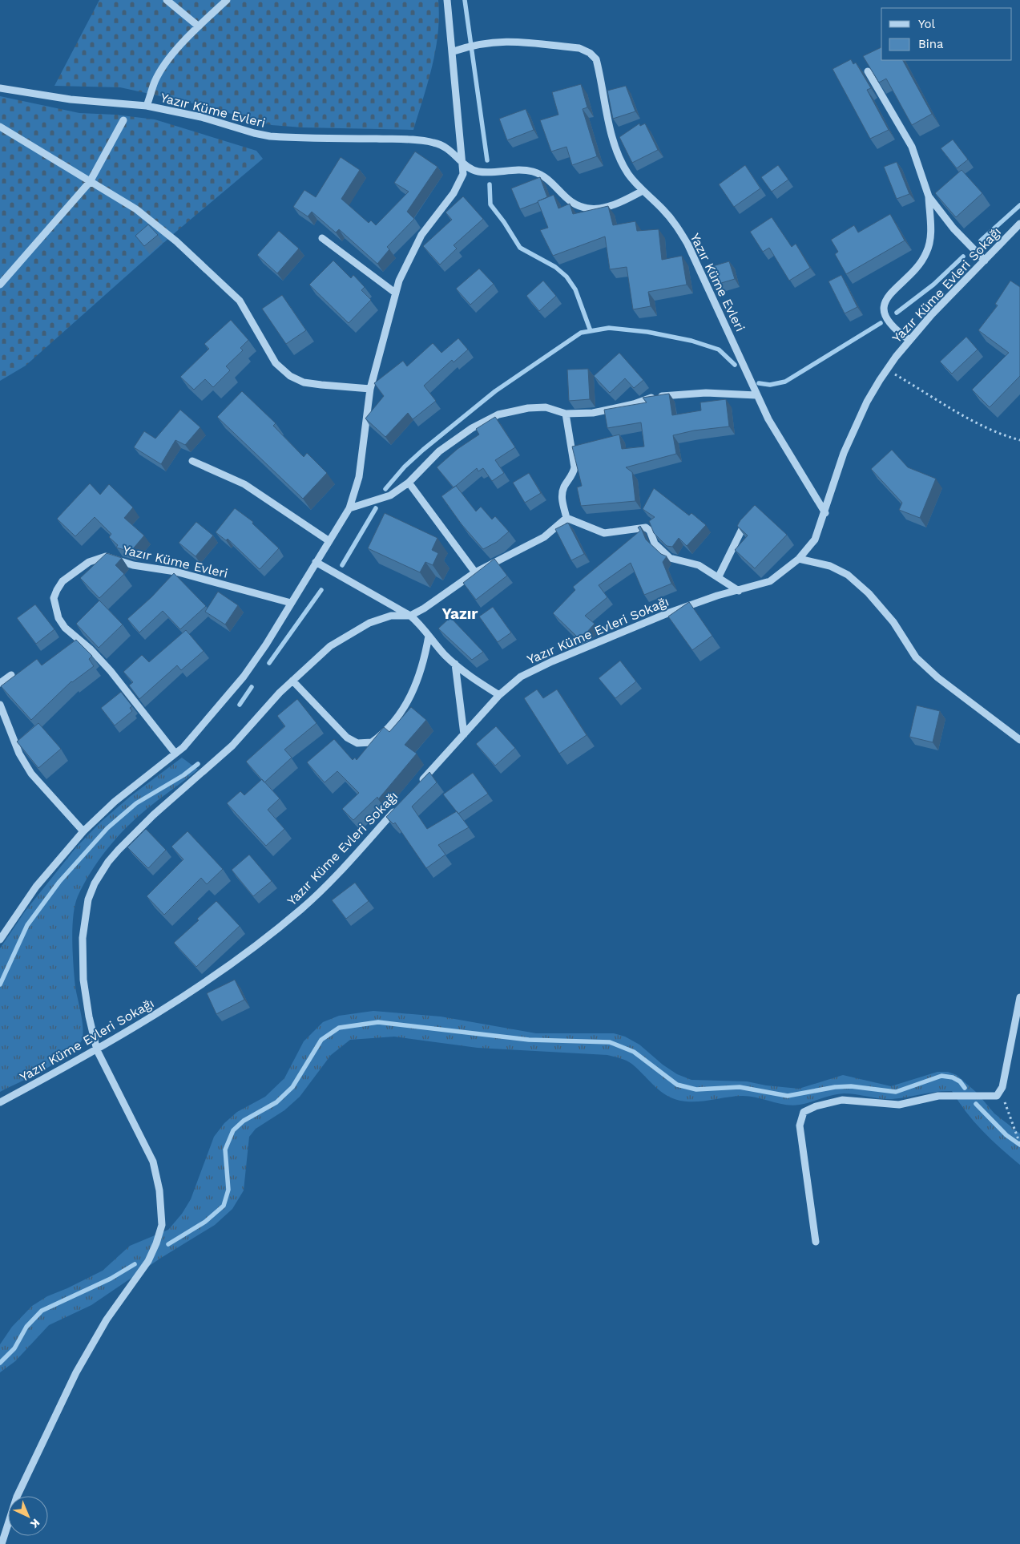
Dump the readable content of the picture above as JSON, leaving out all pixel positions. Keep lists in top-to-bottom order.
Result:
{
  "streets": {
    "street": ["Yazır Küme Evleri", "Yazır Küme Evleri Sokağı"]
  },
  "crossings": [
    ["Yazır Küme Evleri", "Yazır Küme Evleri Sokağı"]
  ],
  "districts": ["Yazır"],
  "legend": ["Yol", "Bina"],
  "north": "bottom right"
}
